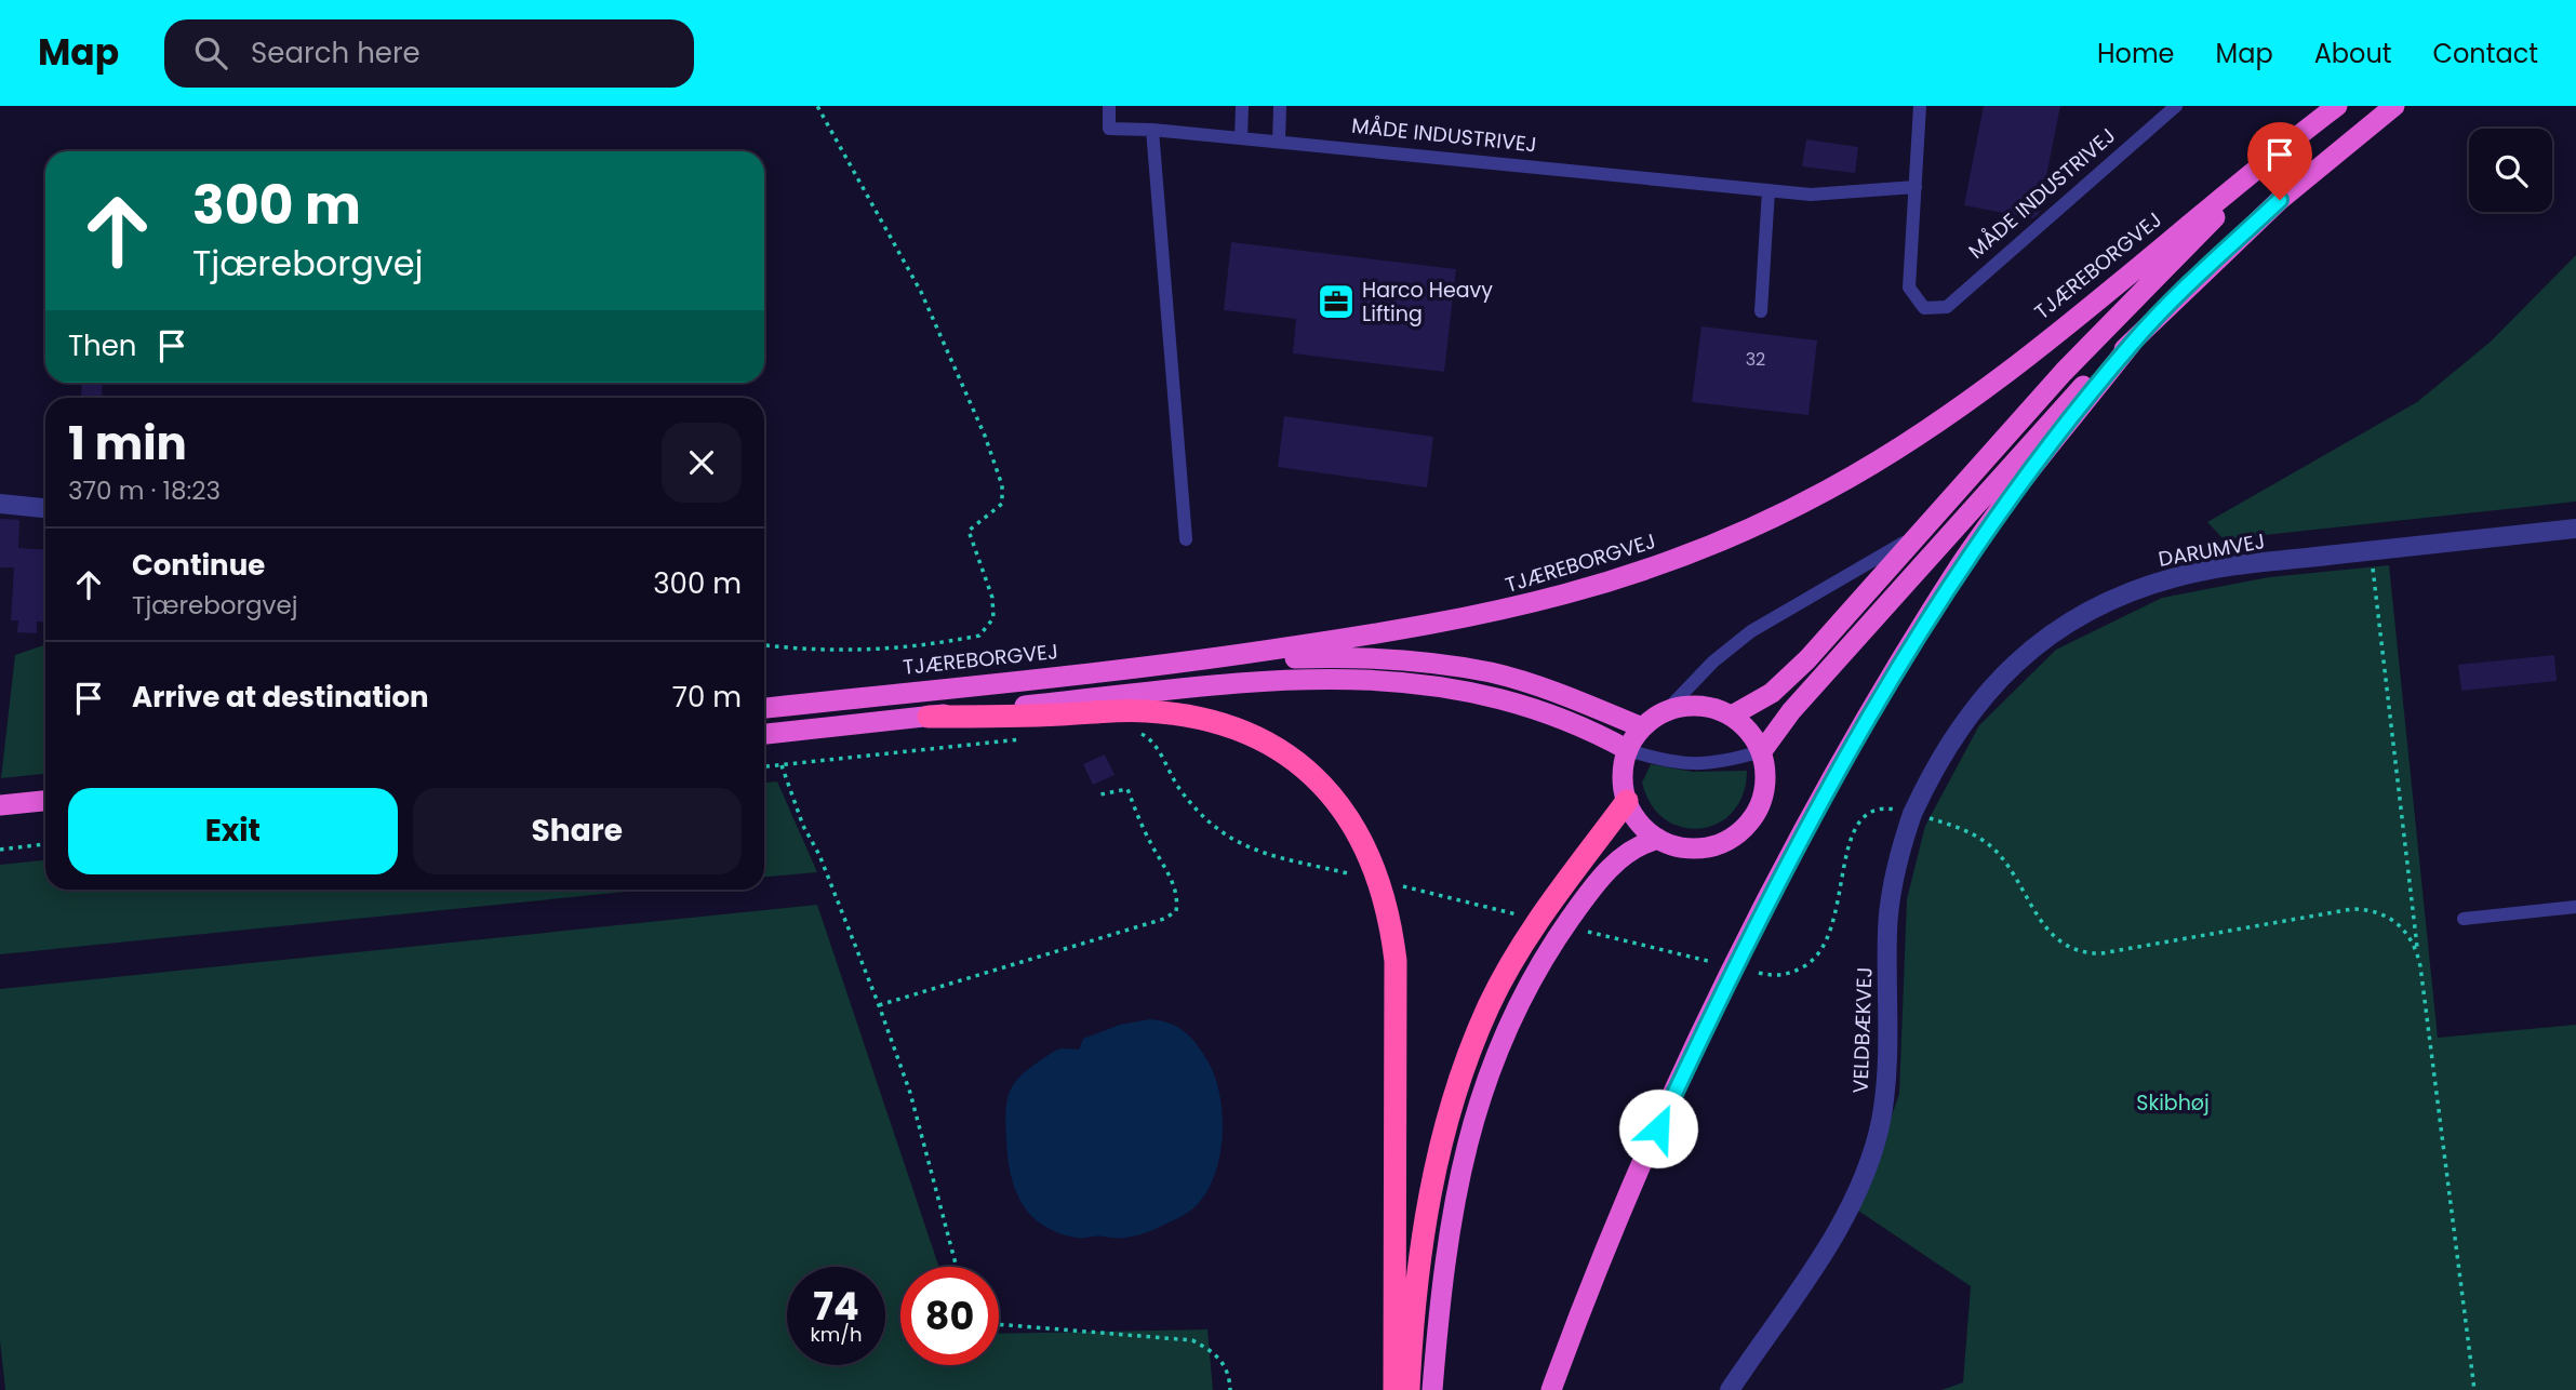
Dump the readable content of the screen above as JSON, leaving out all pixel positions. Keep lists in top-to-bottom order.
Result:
{
  "streets": {
    "highway": ["TJÆREBORGVEJ"],
    "street": ["DARUMVEJ", "VELDBÆKVEJ"],
    "lane": ["MÅDE INDUSTRIVEJ"]
  },
  "crossings": [
    ["DARUMVEJ", "VELDBÆKVEJ"]
  ],
  "parks": ["Skibhøj"],
  "places": {
    "office": ["Harco Heavy Lifting"]
  },
  "house_numbers": ["32"],
  "page": {
    "header": "Map",
    "search": "Search here",
    "nav": [
      "Home",
      "Map",
      "About",
      "Contact"
    ],
    "turn": ["300 m", "Tjæreborgvej"],
    "then": "Then",
    "heading": ["1 min", "370 m · 18:23"],
    "list": [
      {
        "name": "Continue",
        "note": "Tjæreborgvej",
        "value": "300 m"
      },
      {
        "name": "Arrive at destination",
        "value": "70 m"
      }
    ],
    "buttons": ["Exit", "Share"],
    "speed": "74 km/h",
    "limit": "80"
  }
}
